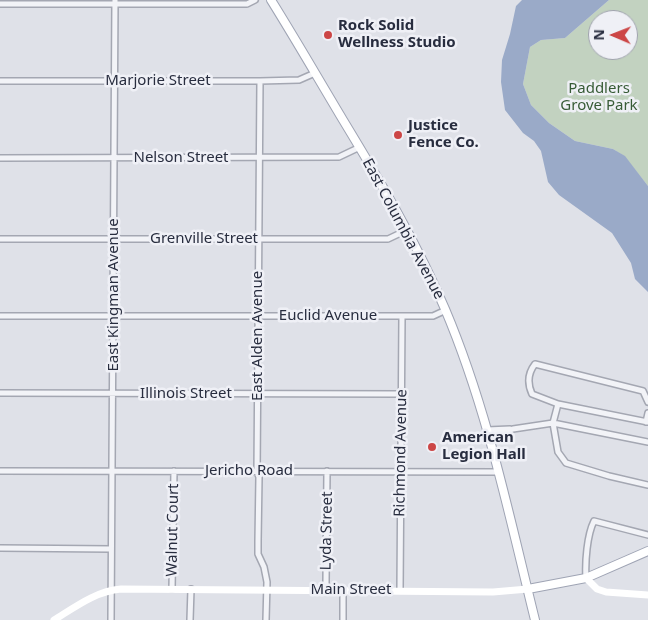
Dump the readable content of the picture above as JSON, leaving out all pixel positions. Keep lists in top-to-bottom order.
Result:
{
  "streets": {
    "main road": ["East Columbia Avenue", "Main Street"],
    "street": [
      "Marjorie Street",
      "Nelson Street",
      "Grenville Street",
      "East Kingman Avenue",
      "Euclid Avenue",
      "East Alden Avenue",
      "Illinois Street",
      "Richmond Avenue",
      "Jericho Road",
      "Walnut Court",
      "Lyda Street"
    ]
  },
  "crossings": [
    ["Marjorie Street", "East Columbia Avenue"],
    ["Marjorie Street", "East Kingman Avenue"],
    ["Marjorie Street", "East Alden Avenue"],
    ["Nelson Street", "East Columbia Avenue"],
    ["Nelson Street", "East Kingman Avenue"],
    ["Nelson Street", "East Alden Avenue"],
    ["East Columbia Avenue", "Grenville Street"],
    ["East Columbia Avenue", "Euclid Avenue"],
    ["East Columbia Avenue", "Jericho Road"],
    ["East Columbia Avenue", "Main Street"],
    ["Grenville Street", "East Kingman Avenue"],
    ["Grenville Street", "East Alden Avenue"],
    ["East Kingman Avenue", "Euclid Avenue"],
    ["East Kingman Avenue", "Illinois Street"],
    ["East Kingman Avenue", "Jericho Road"],
    ["East Kingman Avenue", "Main Street"],
    ["Euclid Avenue", "East Alden Avenue"],
    ["Euclid Avenue", "Richmond Avenue"],
    ["East Alden Avenue", "Illinois Street"],
    ["East Alden Avenue", "Jericho Road"],
    ["East Alden Avenue", "Main Street"],
    ["Illinois Street", "Richmond Avenue"],
    ["Richmond Avenue", "Jericho Road"],
    ["Richmond Avenue", "Main Street"],
    ["Jericho Road", "Walnut Court"],
    ["Jericho Road", "Lyda Street"],
    ["Walnut Court", "Main Street"],
    ["Lyda Street", "Main Street"]
  ],
  "parks": ["Paddlers Grove Park"],
  "places": ["Rock Solid Wellness Studio", "Justice Fence Co.", "American Legion Hall"],
  "north": "left"
}
